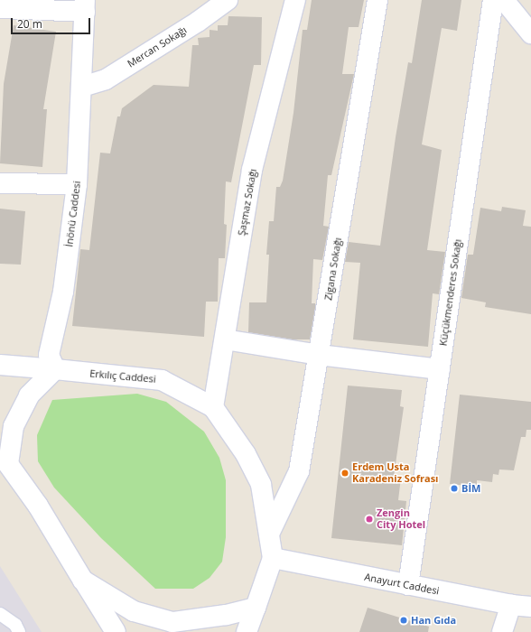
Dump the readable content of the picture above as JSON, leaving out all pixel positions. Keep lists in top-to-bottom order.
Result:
{
  "streets": {
    "street": [
      "Mercan Sokağı",
      "Şaşmaz Sokağı",
      "İnönü Caddesi",
      "Zigana Sokağı",
      "Küçükmenderes Sokağı",
      "Erkılıç Caddesi",
      "Anayurt Caddesi"
    ]
  },
  "crossings": [
    ["Mercan Sokağı", "İnönü Caddesi"],
    ["Şaşmaz Sokağı", "Erkılıç Caddesi"],
    ["İnönü Caddesi", "Erkılıç Caddesi"],
    ["Zigana Sokağı", "Erkılıç Caddesi"],
    ["Küçükmenderes Sokağı", "Anayurt Caddesi"],
    ["Erkılıç Caddesi", "Anayurt Caddesi"]
  ],
  "places": [
    "Erdem Usta Karadeniz Sofrası",
    "BİM",
    "Zengin City Hotel",
    "Han Gıda"
  ],
  "scale_bar": "20 m"
}
